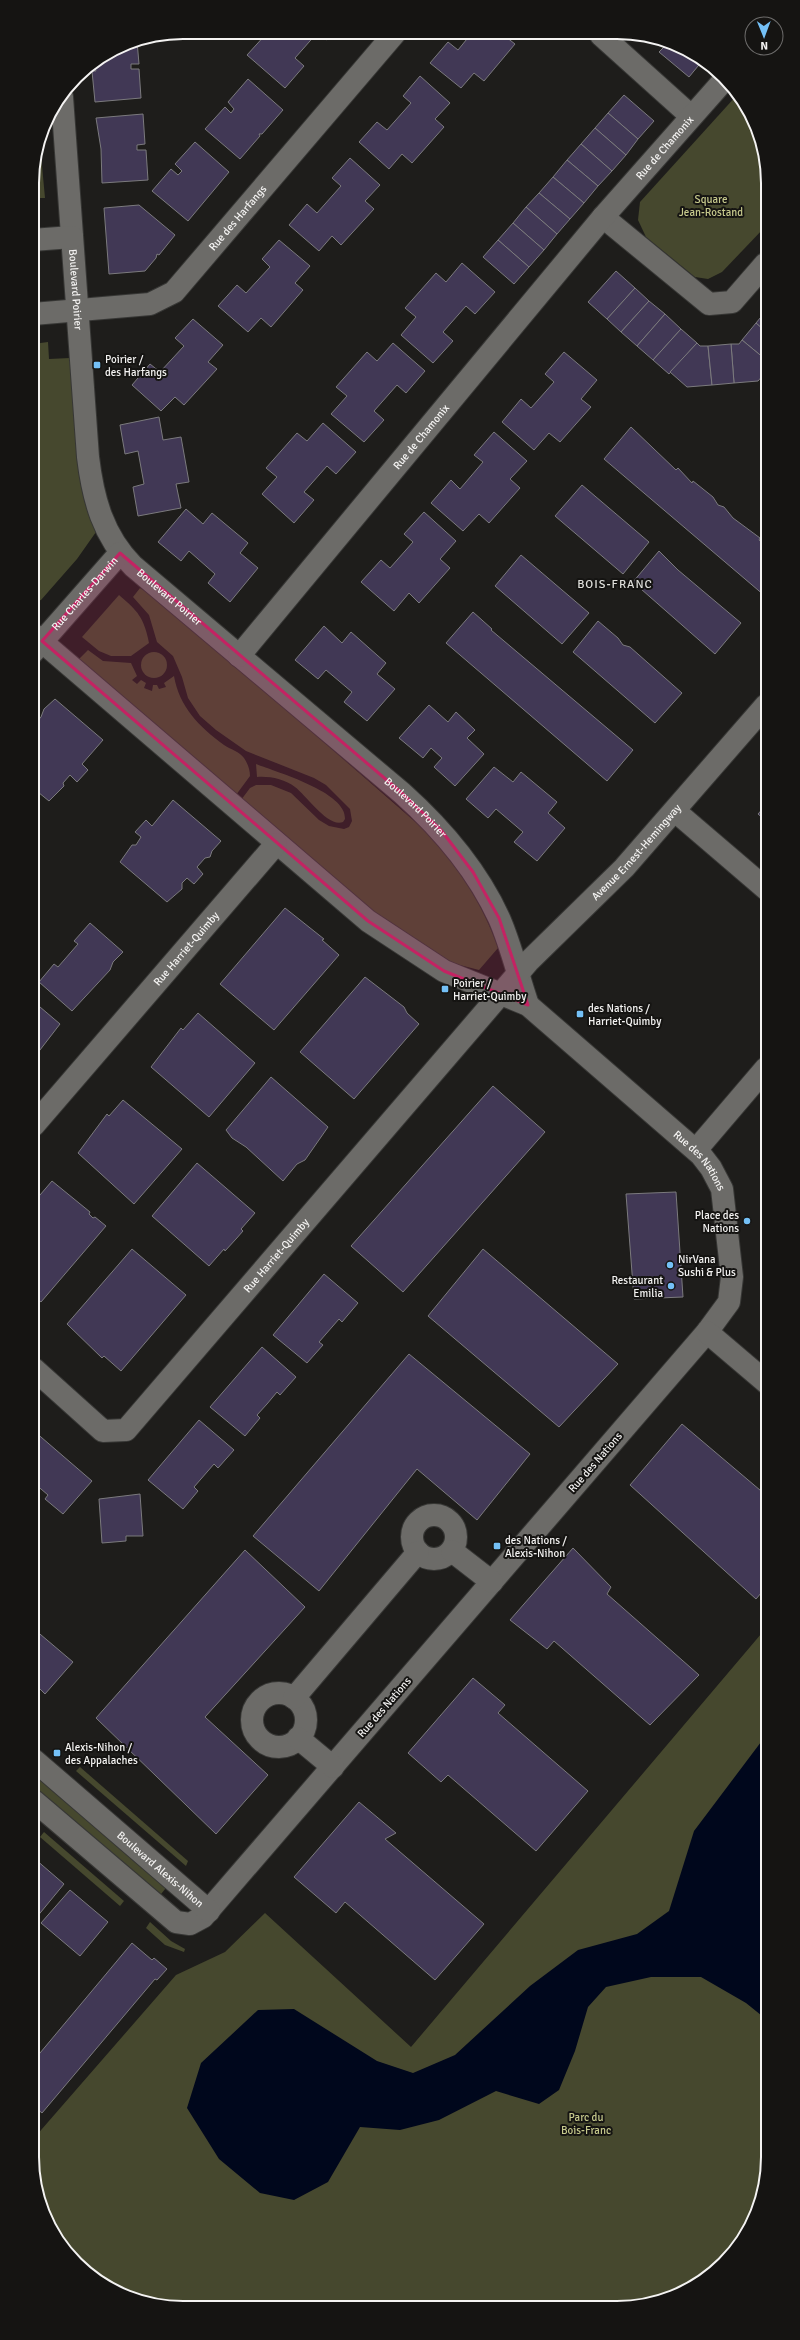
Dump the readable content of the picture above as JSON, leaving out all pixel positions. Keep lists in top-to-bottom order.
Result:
{
  "streets": {
    "street": [
      "Rue de Chamonix",
      "Rue des Harfangs",
      "Boulevard Poirier",
      "Rue Charles-Darwin",
      "Avenue Ernest-Hemingway",
      "Rue Harriet-Quimby",
      "Rue des Nations",
      "Boulevard Alexis-Nihon"
    ]
  },
  "crossings": [
    ["Rue de Chamonix", "Boulevard Poirier"],
    ["Rue des Harfangs", "Boulevard Poirier"],
    ["Boulevard Poirier", "Rue Charles-Darwin"],
    ["Boulevard Poirier", "Avenue Ernest-Hemingway"],
    ["Boulevard Poirier", "Rue des Nations"],
    ["Avenue Ernest-Hemingway", "Rue Harriet-Quimby"],
    ["Rue des Nations", "Boulevard Alexis-Nihon"]
  ],
  "districts": ["BOIS-FRANC"],
  "parks": ["Square Jean-Rostand", "Parc du Bois-Franc"],
  "places": {
    "transit": [
      "Poirier / des Harfangs",
      "Poirier / Harriet-Quimby",
      "des Nations / Harriet-Quimby",
      "des Nations / Alexis-Nihon",
      "Alexis-Nihon / des Appalaches"
    ],
    "other": ["Place des Nations", "NirVana Sushi & Plus", "Restaurant Emilia"]
  },
  "north": "bottom"
}
